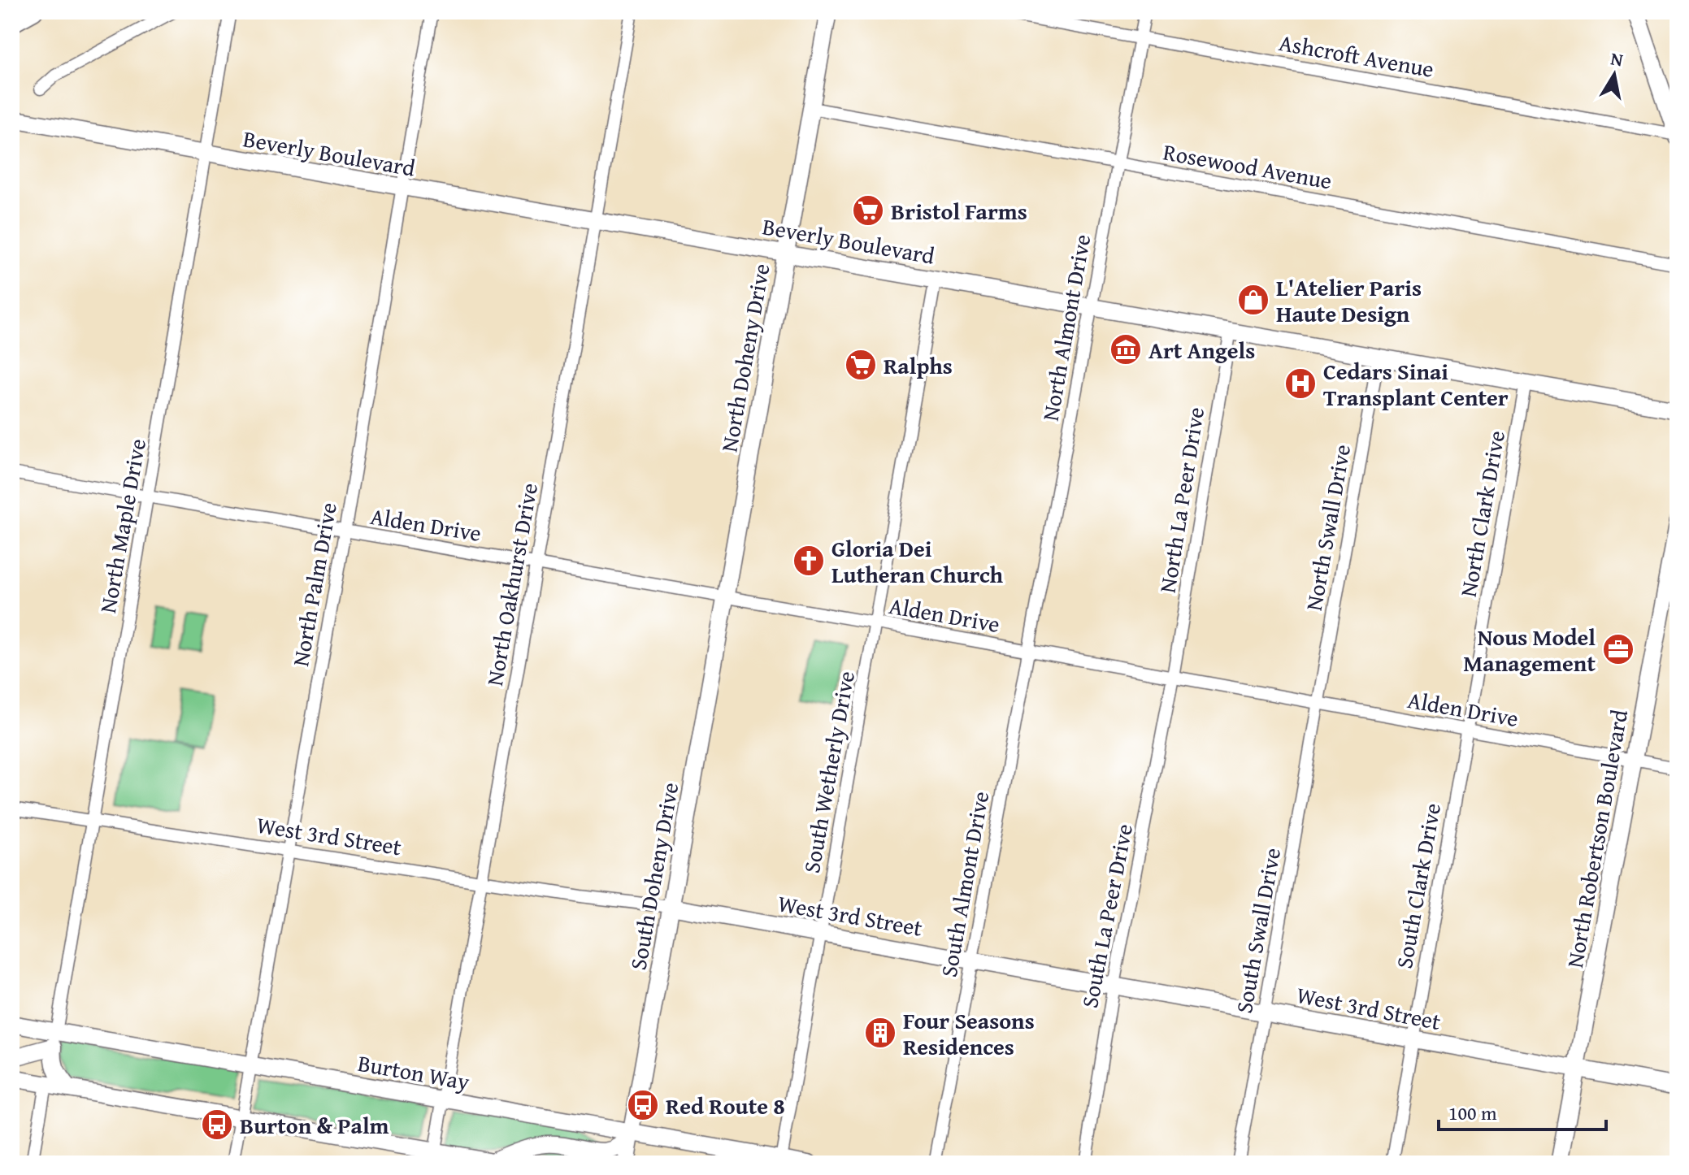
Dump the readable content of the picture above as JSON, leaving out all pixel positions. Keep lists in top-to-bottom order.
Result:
{
  "streets": {
    "main road": [
      "Beverly Boulevard",
      "North Doheny Drive",
      "West 3rd Street",
      "North Robertson Boulevard",
      "South Doheny Drive",
      "Burton Way"
    ],
    "street": [
      "Ashcroft Avenue",
      "Rosewood Avenue",
      "North Almont Drive",
      "North La Peer Drive",
      "North Clark Drive",
      "Alden Drive",
      "North Maple Drive",
      "North Swall Drive",
      "North Palm Drive",
      "North Oakhurst Drive",
      "South Wetherly Drive",
      "South Almont Drive",
      "South Clark Drive",
      "South La Peer Drive",
      "South Swall Drive"
    ]
  },
  "crossings": [
    ["Ashcroft Avenue", "North Almont Drive"],
    ["Beverly Boulevard", "North Almont Drive"],
    ["Beverly Boulevard", "North Doheny Drive"],
    ["Beverly Boulevard", "North La Peer Drive"],
    ["Beverly Boulevard", "North Clark Drive"],
    ["Beverly Boulevard", "North Maple Drive"],
    ["Beverly Boulevard", "North Swall Drive"],
    ["Beverly Boulevard", "North Palm Drive"],
    ["Beverly Boulevard", "North Oakhurst Drive"],
    ["Beverly Boulevard", "South Wetherly Drive"],
    ["Rosewood Avenue", "North Almont Drive"],
    ["Rosewood Avenue", "North Doheny Drive"],
    ["North Almont Drive", "Alden Drive"],
    ["North Almont Drive", "South Almont Drive"],
    ["North Doheny Drive", "Alden Drive"],
    ["North Doheny Drive", "South Doheny Drive"],
    ["North La Peer Drive", "Alden Drive"],
    ["North La Peer Drive", "South La Peer Drive"],
    ["North Clark Drive", "Alden Drive"],
    ["North Clark Drive", "South Clark Drive"],
    ["Alden Drive", "North Maple Drive"],
    ["Alden Drive", "North Swall Drive"],
    ["Alden Drive", "North Palm Drive"],
    ["Alden Drive", "North Oakhurst Drive"],
    ["Alden Drive", "South Wetherly Drive"],
    ["Alden Drive", "North Robertson Boulevard"],
    ["Alden Drive", "South Doheny Drive"],
    ["Alden Drive", "South Almont Drive"],
    ["Alden Drive", "South Clark Drive"],
    ["Alden Drive", "South La Peer Drive"],
    ["Alden Drive", "South Swall Drive"],
    ["North Maple Drive", "West 3rd Street"],
    ["North Maple Drive", "Burton Way"],
    ["North Swall Drive", "South Swall Drive"],
    ["North Palm Drive", "West 3rd Street"],
    ["North Palm Drive", "Burton Way"],
    ["North Oakhurst Drive", "West 3rd Street"],
    ["North Oakhurst Drive", "Burton Way"],
    ["South Wetherly Drive", "West 3rd Street"],
    ["South Wetherly Drive", "Burton Way"],
    ["West 3rd Street", "North Robertson Boulevard"],
    ["West 3rd Street", "South Doheny Drive"],
    ["West 3rd Street", "South Almont Drive"],
    ["West 3rd Street", "South Clark Drive"],
    ["West 3rd Street", "South La Peer Drive"],
    ["West 3rd Street", "South Swall Drive"],
    ["South Doheny Drive", "Burton Way"]
  ],
  "places": {
    "supermarket": ["Bristol Farms", "Ralphs"],
    "shop": ["L'Atelier Paris Haute Design"],
    "museum": ["Art Angels"],
    "hospital": ["Cedars Sinai Transplant Center"],
    "church": ["Gloria Dei Lutheran Church"],
    "office": ["Nous Model Management"],
    "building": ["Four Seasons Residences"],
    "bus stop": ["Red Route 8", "Burton & Palm"]
  },
  "scale_bar": "100 m",
  "north": "top"
}
